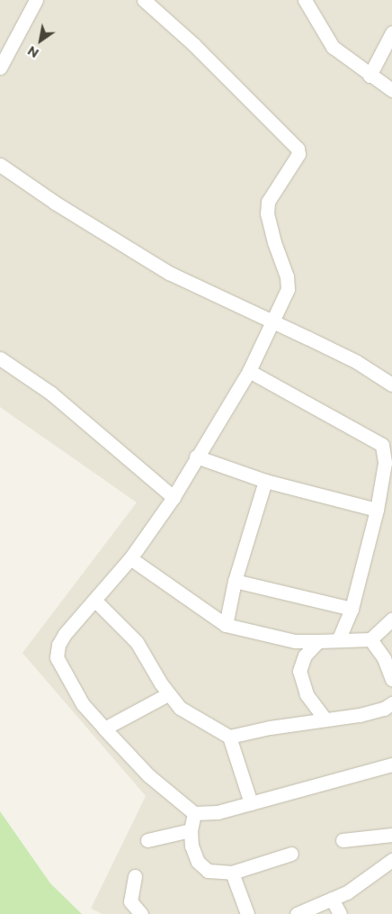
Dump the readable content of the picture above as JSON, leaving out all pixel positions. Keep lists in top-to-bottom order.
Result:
{
  "north": "bottom left"
}
